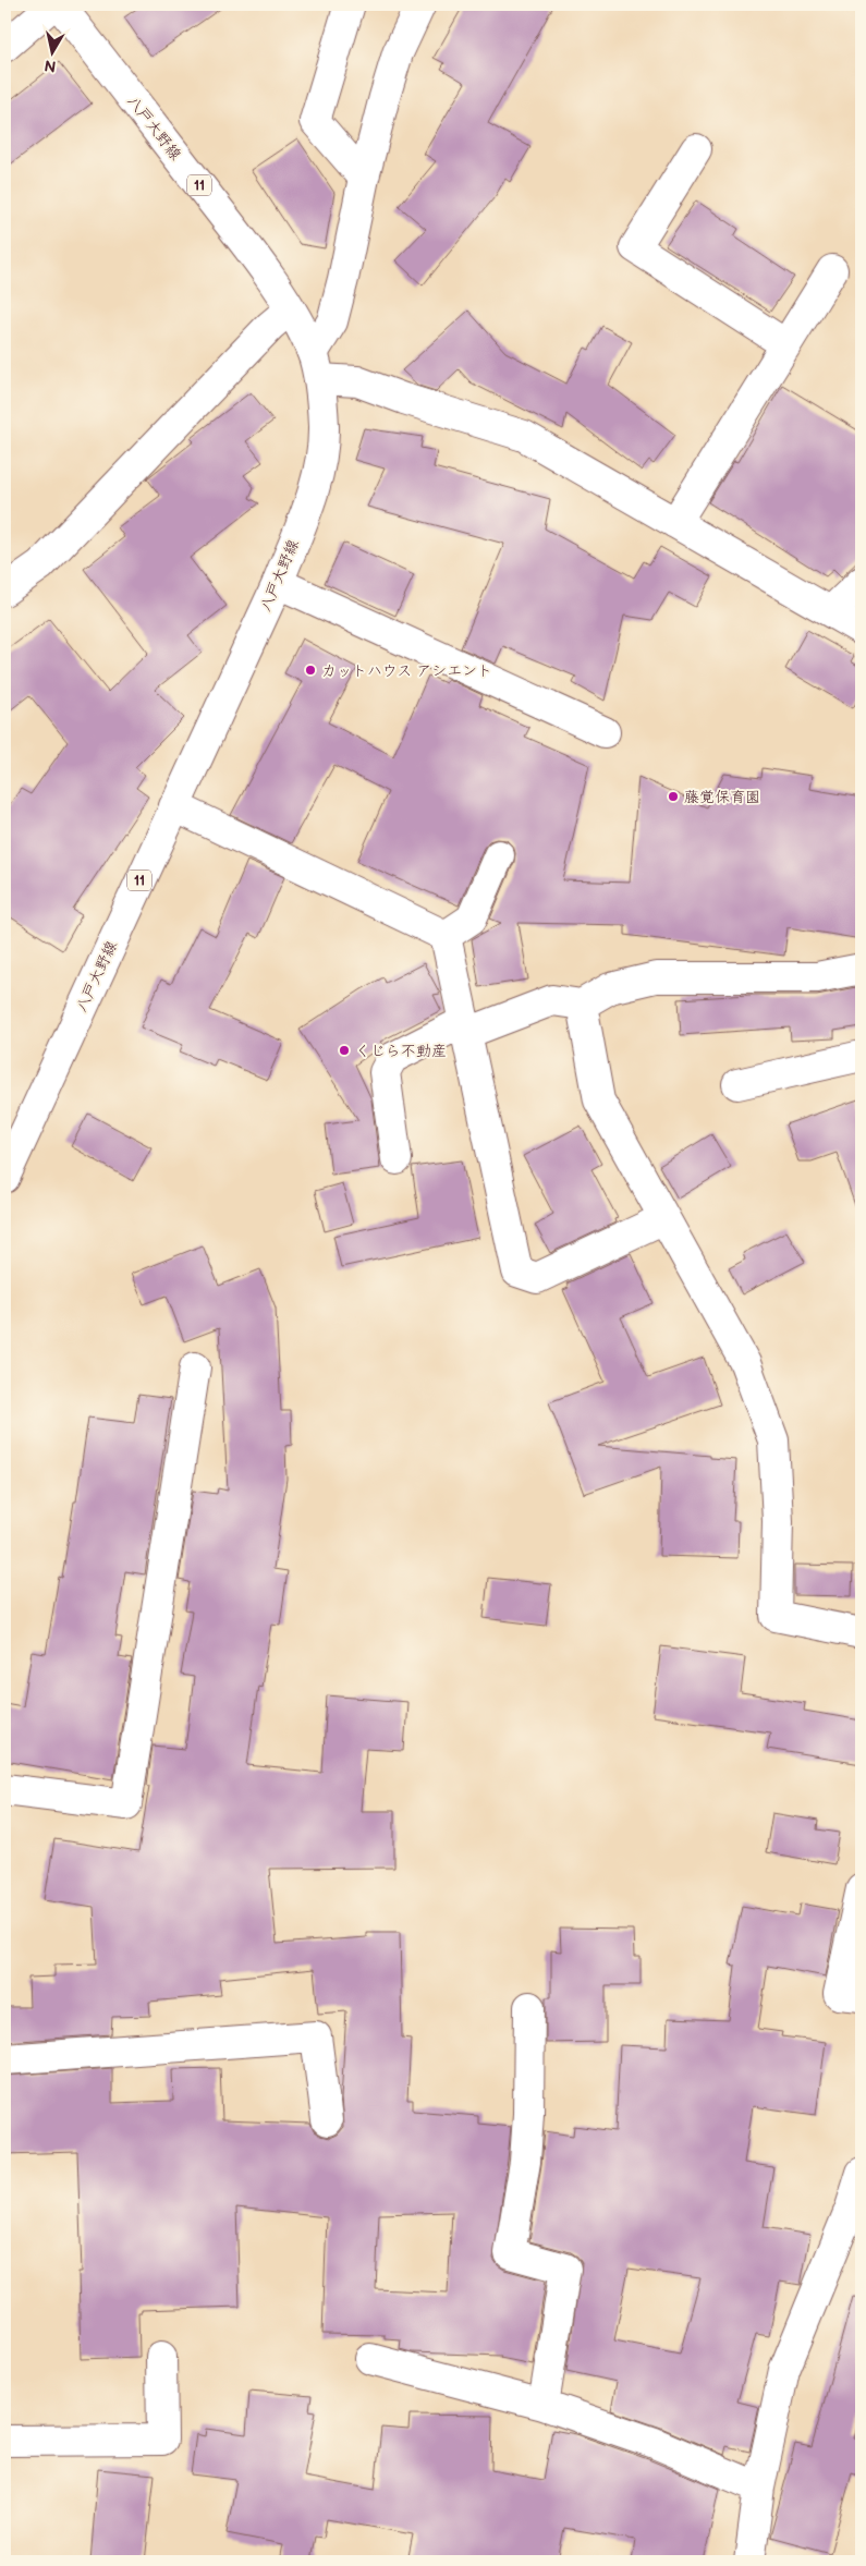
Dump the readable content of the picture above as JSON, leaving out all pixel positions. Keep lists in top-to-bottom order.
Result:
{
  "streets": {
    "street": ["八戸大野線", "11"]
  },
  "places": ["カットハウス アシエント", "藤覚保育園", "くじら不動産"],
  "north": "bottom"
}
